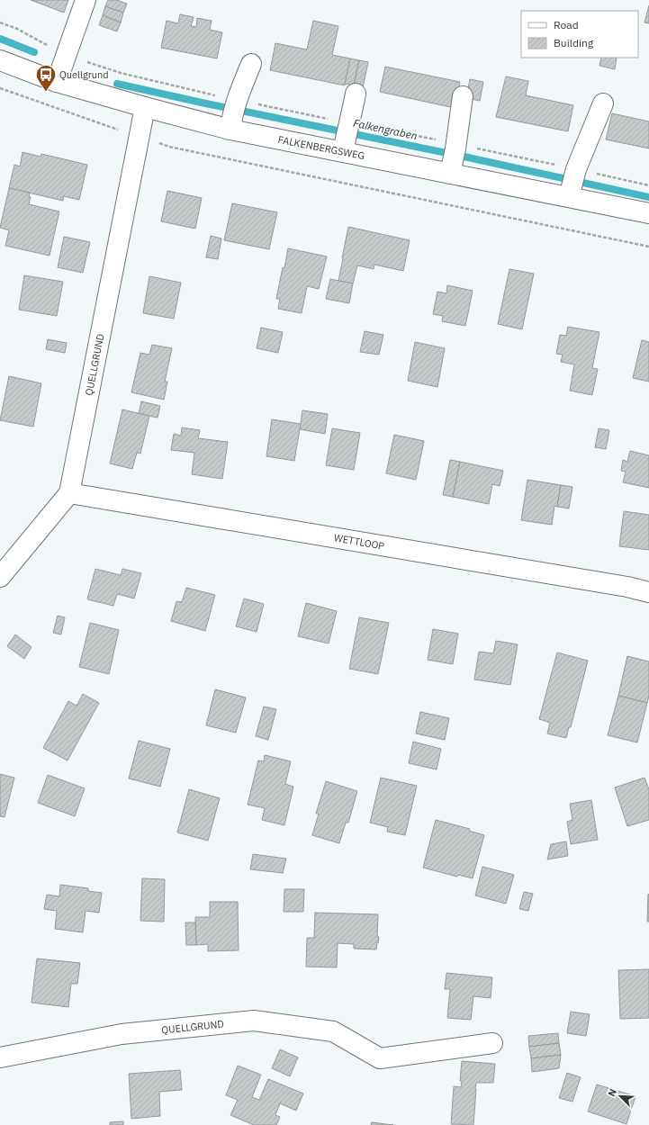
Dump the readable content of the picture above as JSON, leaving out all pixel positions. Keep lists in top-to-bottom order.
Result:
{
  "streets": {
    "street": ["FALKENBERGSWEG", "QUELLGRUND", "WETTLOOP"]
  },
  "crossings": [
    ["FALKENBERGSWEG", "QUELLGRUND"],
    ["QUELLGRUND", "WETTLOOP"]
  ],
  "water": ["Falkengraben"],
  "places": {
    "bus stop": ["Quellgrund"]
  },
  "legend": ["Road", "Building"],
  "north": "top left"
}
